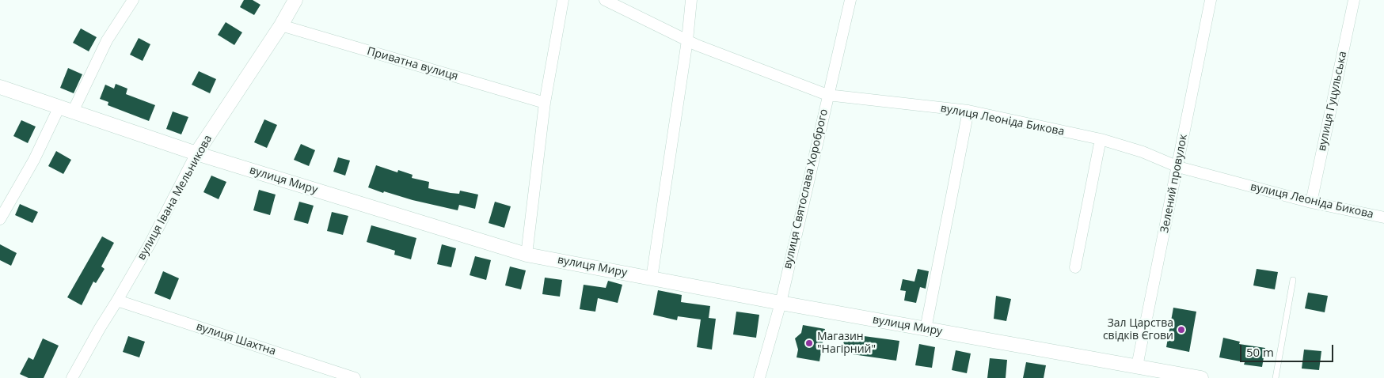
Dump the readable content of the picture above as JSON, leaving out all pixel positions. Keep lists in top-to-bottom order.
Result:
{
  "streets": {
    "street": [
      "Приватна вулиця",
      "вулиця Гуцульська",
      "вулиця Леоніда Бикова",
      "вулиця Миру",
      "Зелений провулок",
      "вулиця Святослава Хороброго",
      "вулиця Івана Мельникова",
      "вулиця Шахтна"
    ]
  },
  "crossings": [
    ["Приватна вулиця", "вулиця Івана Мельникова"],
    ["вулиця Гуцульська", "вулиця Леоніда Бикова"],
    ["вулиця Леоніда Бикова", "Зелений провулок"],
    ["вулиця Леоніда Бикова", "вулиця Святослава Хороброго"],
    ["вулиця Миру", "Зелений провулок"],
    ["вулиця Миру", "вулиця Святослава Хороброго"],
    ["вулиця Миру", "вулиця Івана Мельникова"],
    ["вулиця Івана Мельникова", "вулиця Шахтна"]
  ],
  "places": ["Зал Царства свідків Єгови", "Магазин \"Нагірний\""],
  "scale_bar": "50 m"
}
